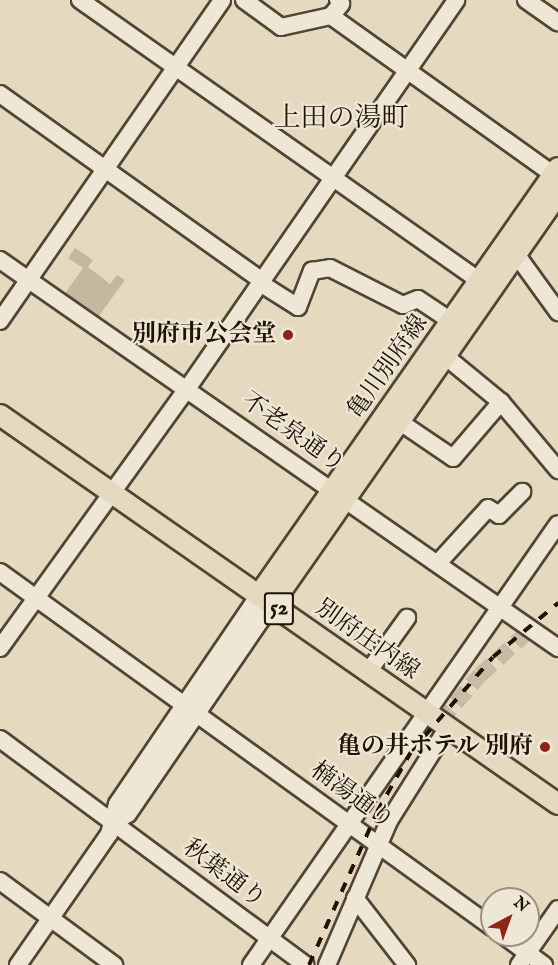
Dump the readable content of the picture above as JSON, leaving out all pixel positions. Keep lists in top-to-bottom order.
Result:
{
  "streets": {
    "main road": ["亀川別府線", "52", "別府庄内線"],
    "street": ["不老泉通り", "楠湯通り", "秋葉通り"]
  },
  "crossings": [
    ["亀川別府線", "不老泉通り"],
    ["亀川別府線", "別府庄内線"]
  ],
  "districts": ["上田の湯町"],
  "places": ["別府市公会堂", "亀の井ホテル 別府"],
  "north": "top right"
}
